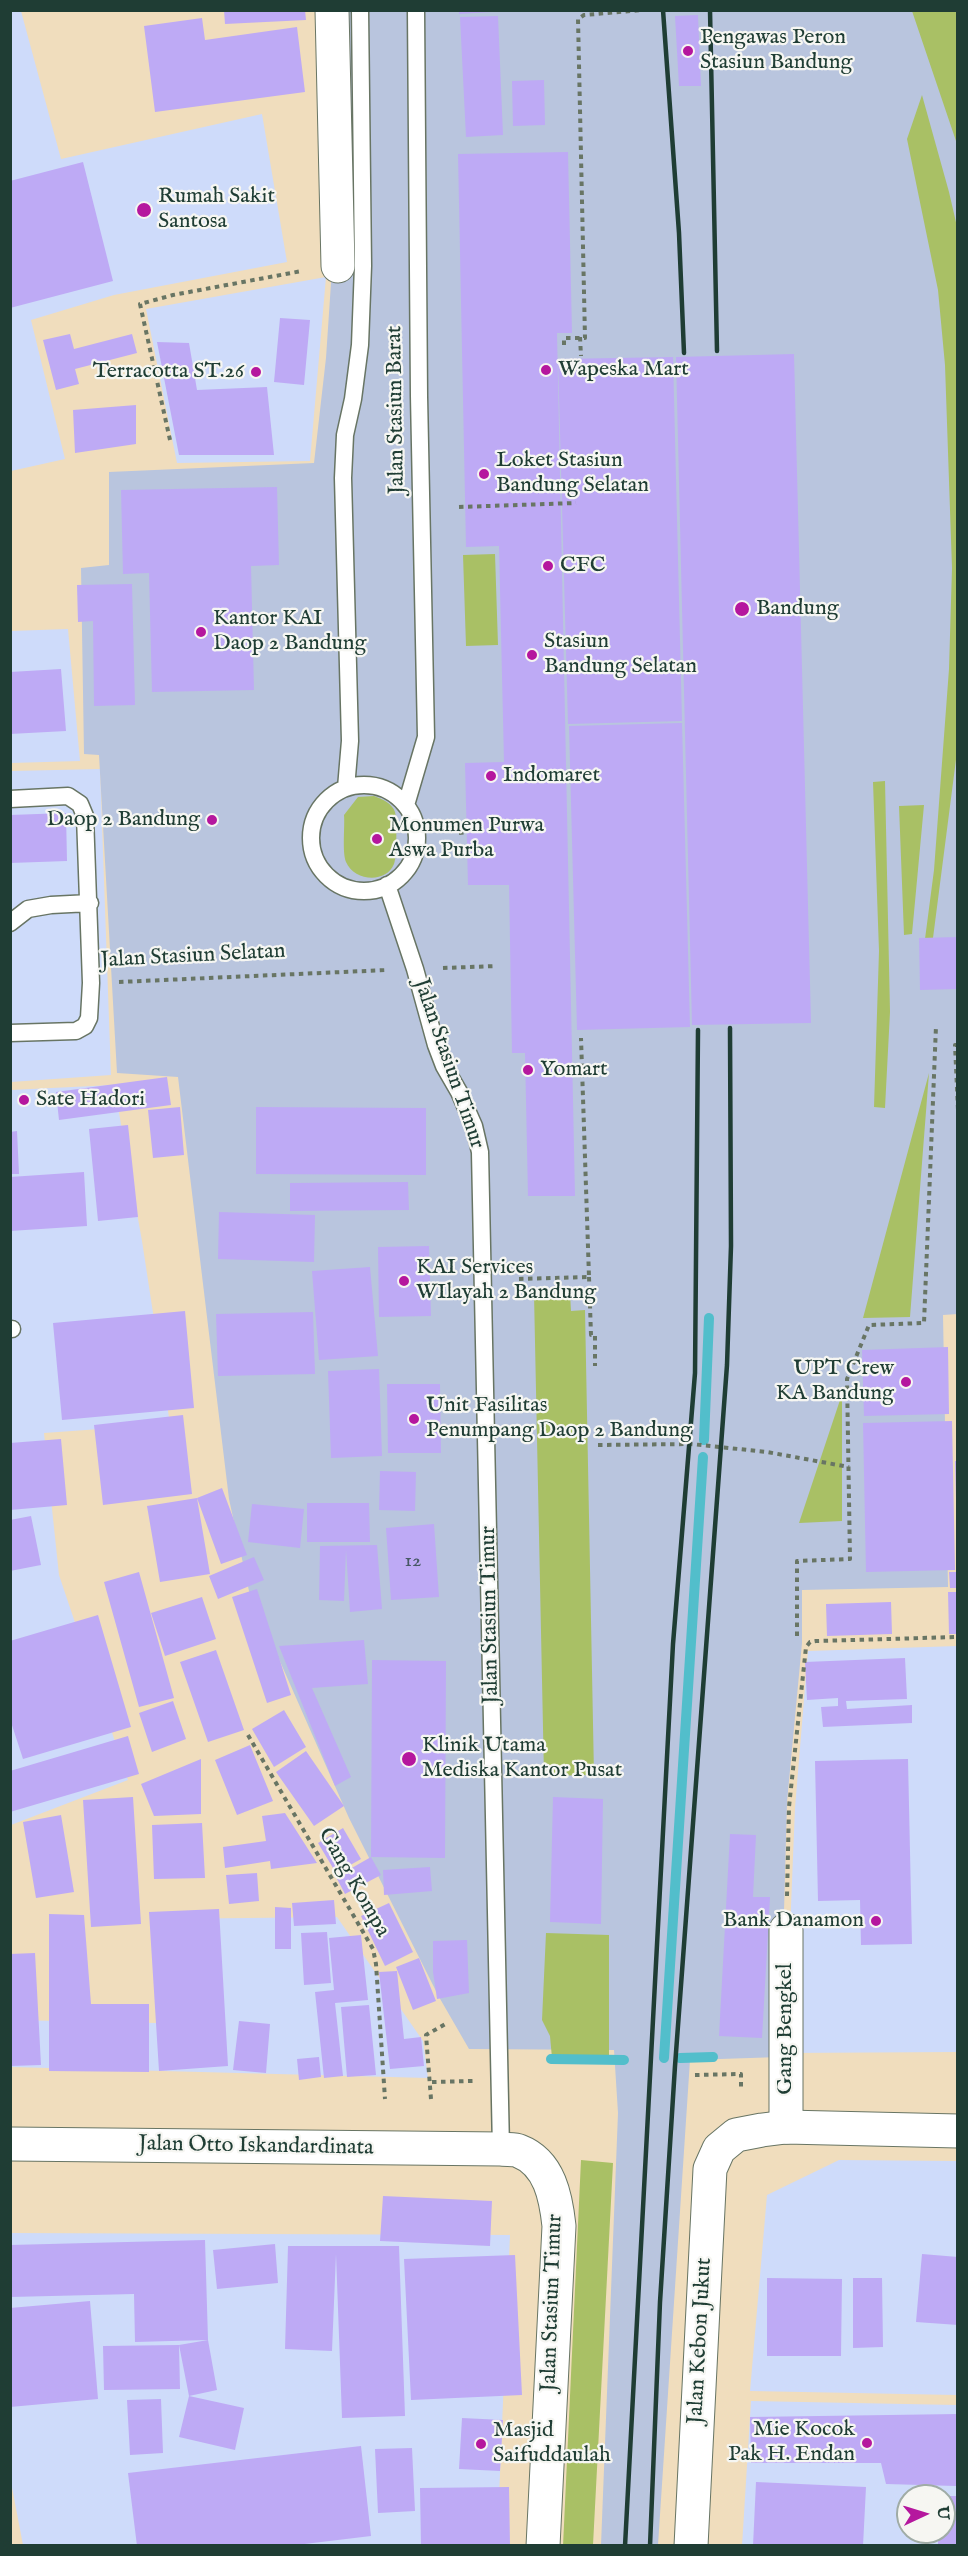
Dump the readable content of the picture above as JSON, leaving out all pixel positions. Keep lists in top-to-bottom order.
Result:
{
  "streets": {
    "main road": [
      "Jalan Stasiun Timur",
      "Gang Bengkel",
      "Jalan Otto Iskandardinata",
      "Jalan Kebon Jukut"
    ],
    "lane": ["Jalan Stasiun Barat", "Jalan Stasiun Selatan"],
    "path": ["Gang Kompa"]
  },
  "crossings": [
    ["Jalan Stasiun Barat", "Jalan Stasiun Timur"],
    ["Jalan Stasiun Selatan", "Jalan Stasiun Timur"],
    ["Jalan Stasiun Timur", "Jalan Otto Iskandardinata"],
    ["Gang Bengkel", "Jalan Kebon Jukut"]
  ],
  "places": [
    "Pengawas Peron Stasiun Bandung",
    "Rumah Sakit Santosa",
    "Wapeska Mart",
    "Terracotta ST.26",
    "Loket Stasiun Bandung Selatan",
    "CFC",
    "Bandung",
    "Kantor KAI Daop 2 Bandung",
    "Stasiun Bandung Selatan",
    "Indomaret",
    "Daop 2 Bandung",
    "Monumen Purwa Aswa Purba",
    "Yomart",
    "Sate Hadori",
    "KAI Services WIlayah 2 Bandung",
    "UPT Crew KA Bandung",
    "Unit Fasilitas Penumpang Daop 2 Bandung",
    "Klinik Utama Mediska Kantor Pusat",
    "Bank Danamon",
    "Mie Kocok Pak H. Endan",
    "Masjid Saifuddaulah"
  ],
  "house_numbers": ["12"],
  "north": "right"
}
